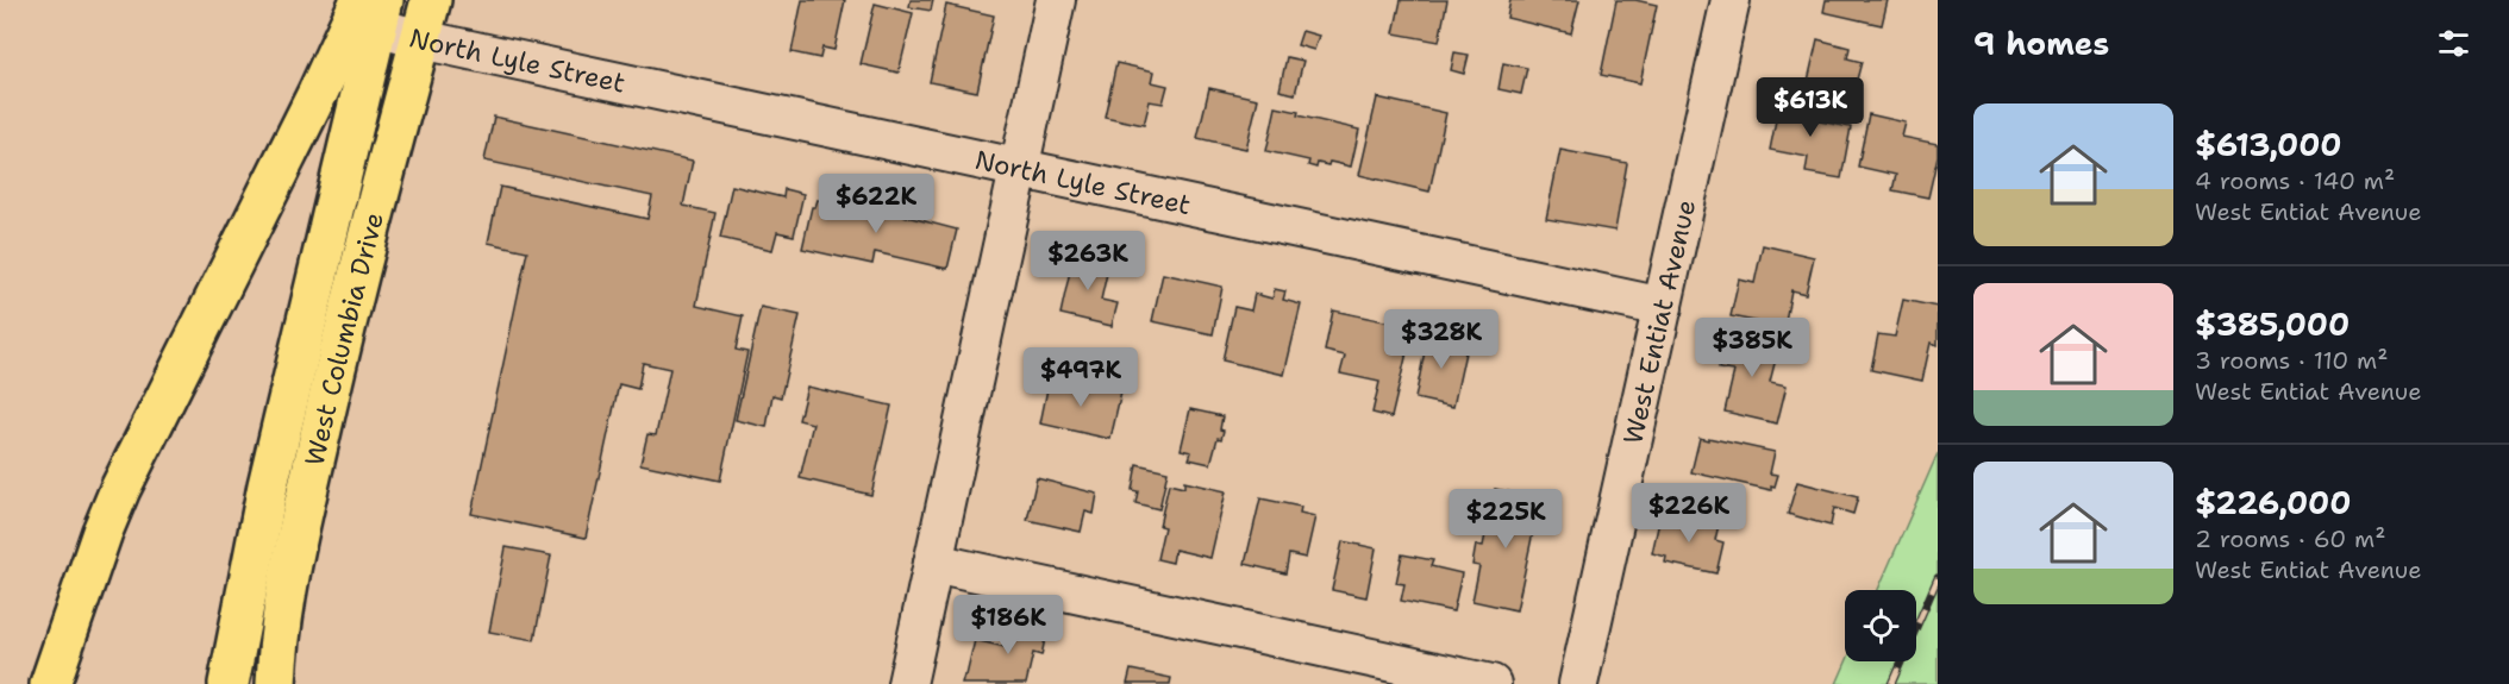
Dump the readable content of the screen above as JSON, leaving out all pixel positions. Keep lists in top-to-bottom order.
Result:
{
  "streets": {
    "main road": ["West Columbia Drive"],
    "street": ["North Lyle Street", "West Entiat Avenue"]
  },
  "crossings": [
    ["North Lyle Street", "West Entiat Avenue"],
    ["North Lyle Street", "West Columbia Drive"]
  ],
  "page": {
    "heading": "9 homes",
    "price": [
      "$613K",
      "$622K",
      "$263K",
      "$328K",
      "$385K",
      "$497K",
      "$226K",
      "$225K",
      "$186K"
    ],
    "list": [
      {
        "name": "$613,000",
        "note": "4 rooms · 140 m² · West Entiat Avenue"
      },
      {
        "name": "$385,000",
        "note": "3 rooms · 110 m² · West Entiat Avenue"
      },
      {
        "name": "$226,000",
        "note": "2 rooms · 60 m² · West Entiat Avenue"
      }
    ]
  }
}
